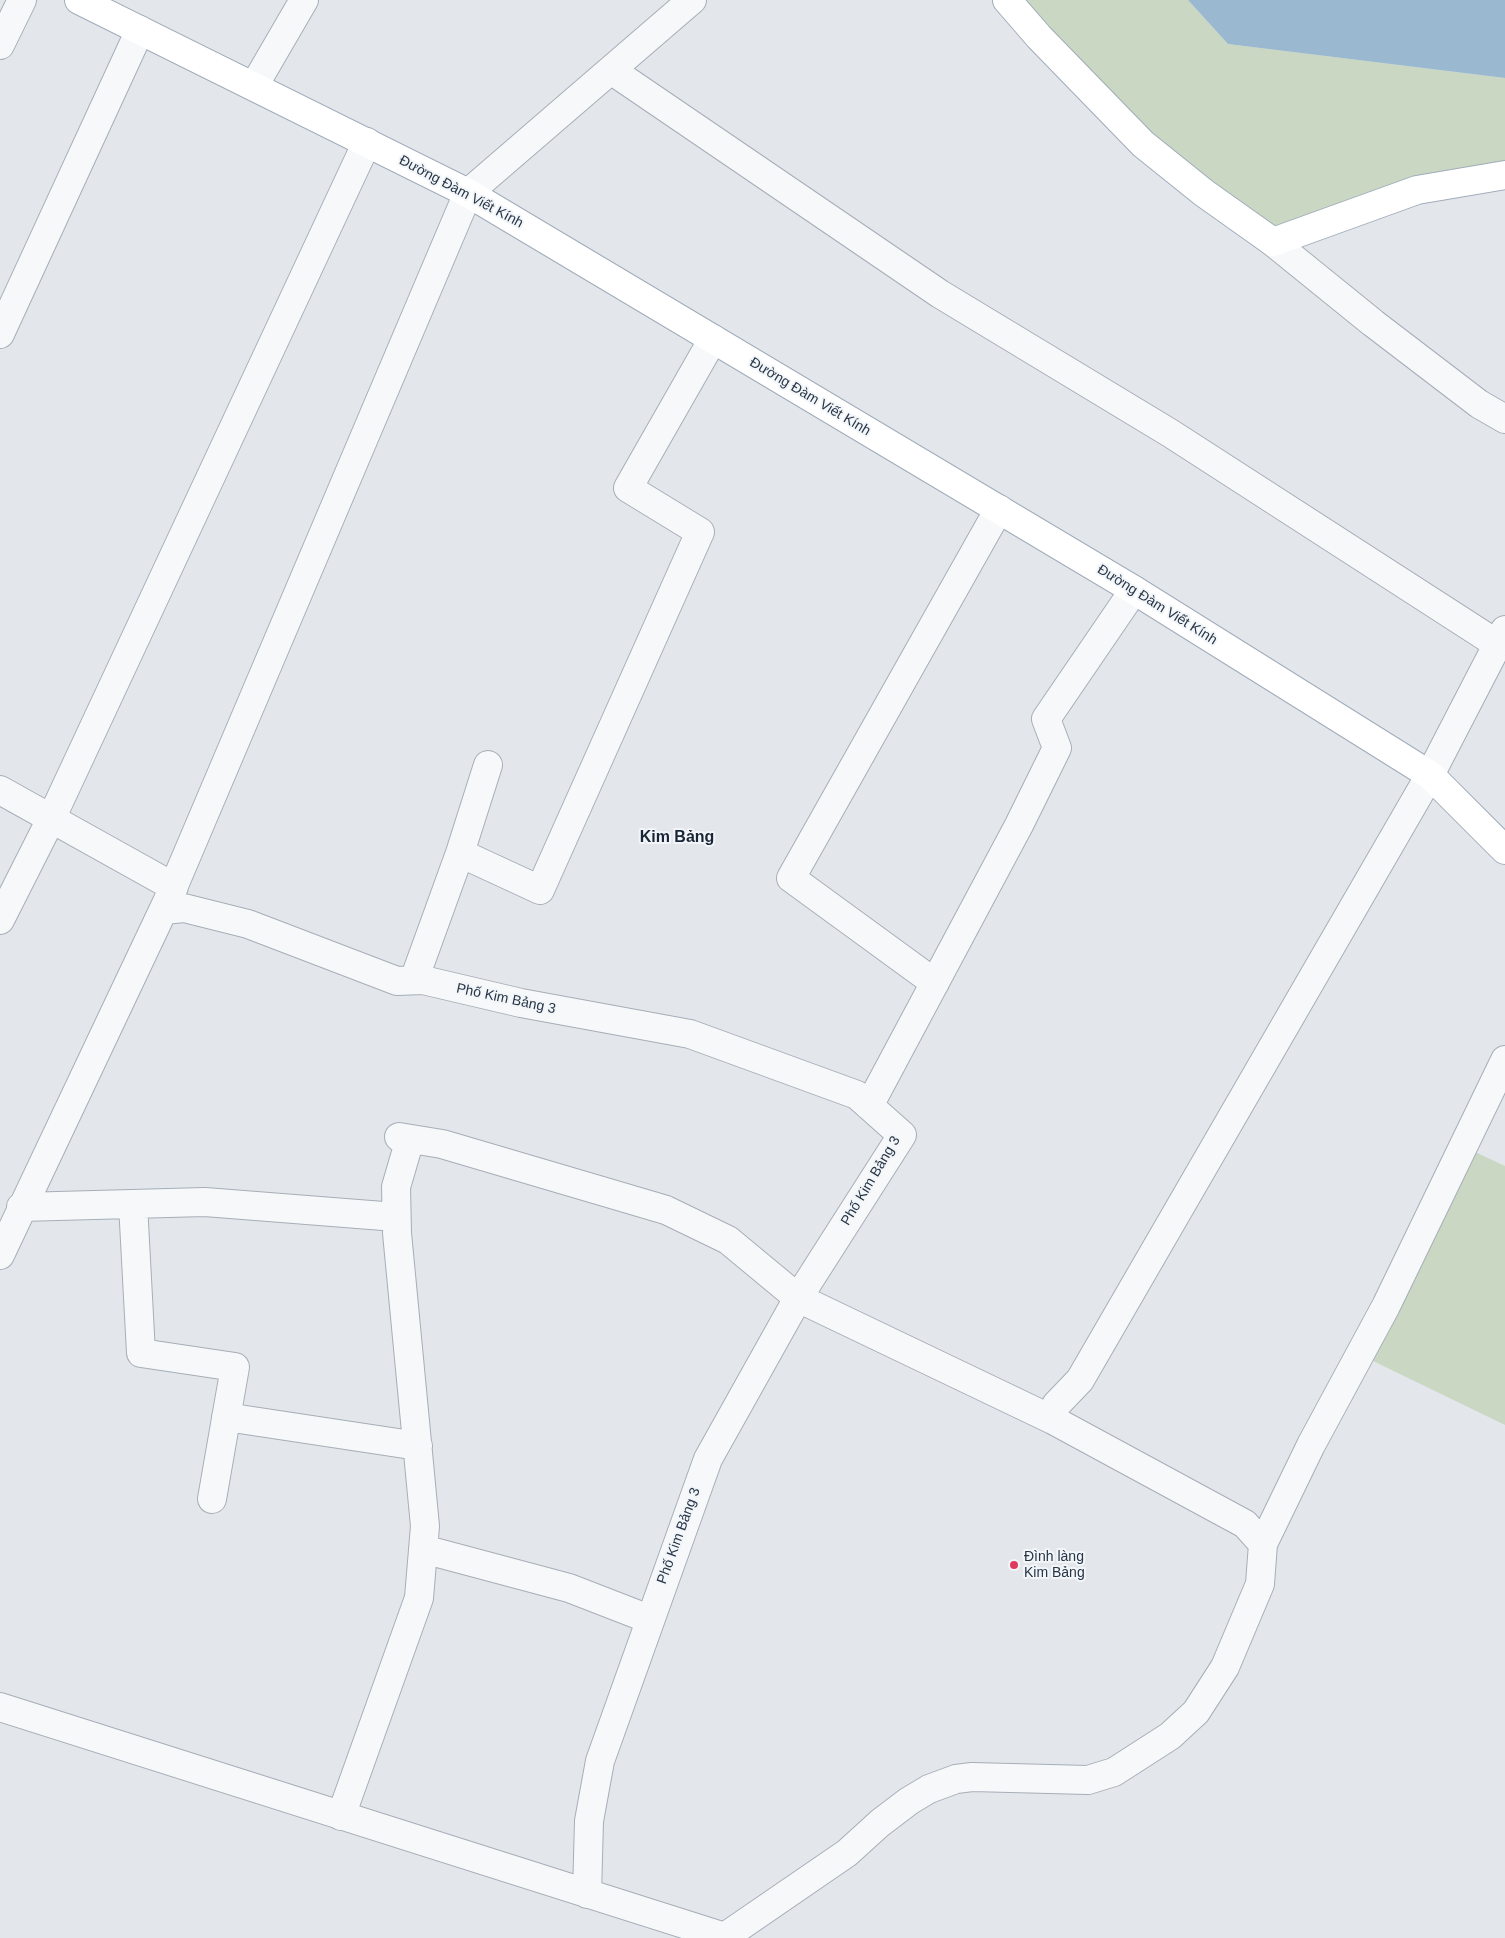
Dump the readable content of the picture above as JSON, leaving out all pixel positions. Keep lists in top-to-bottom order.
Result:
{
  "streets": {
    "main road": ["Đường Đàm Viết Kính"],
    "street": ["Phố Kim Bảng 3"]
  },
  "districts": ["Kim Bảng"],
  "places": ["Đình làng Kim Bảng"]
}
